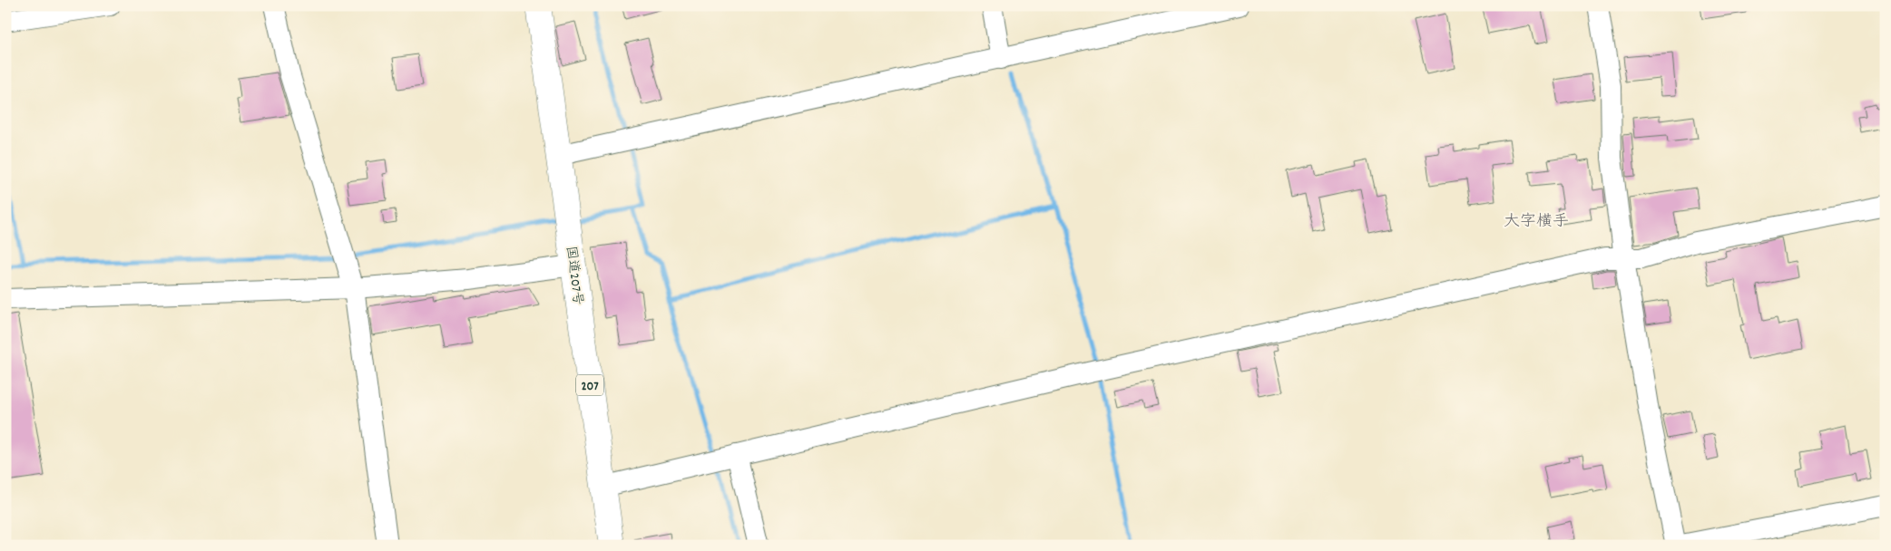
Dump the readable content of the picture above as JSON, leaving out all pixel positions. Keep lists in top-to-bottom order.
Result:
{
  "streets": {
    "highway": ["国道207号", "207"]
  },
  "districts": ["大字横手"]
}
